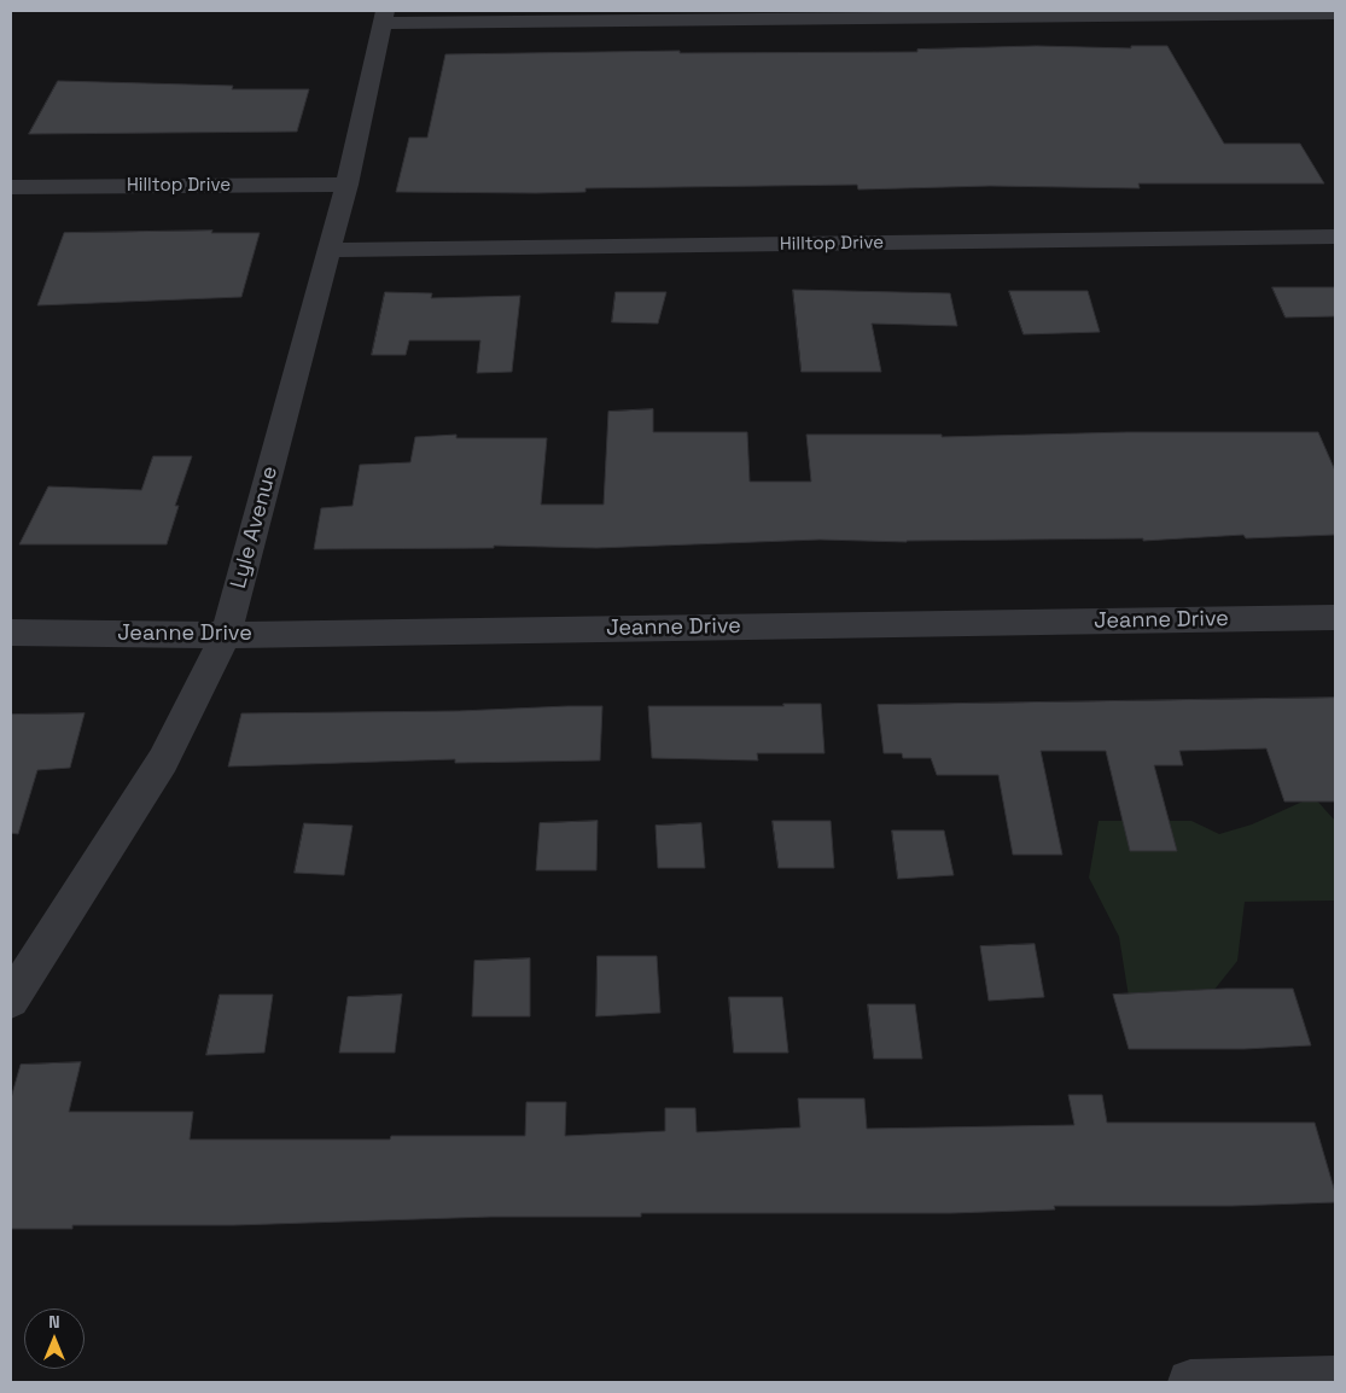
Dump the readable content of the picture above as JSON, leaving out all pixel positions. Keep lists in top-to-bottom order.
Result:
{
  "streets": {
    "street": ["Hilltop Drive", "Lyle Avenue", "Jeanne Drive"]
  },
  "crossings": [
    ["Hilltop Drive", "Lyle Avenue"],
    ["Lyle Avenue", "Jeanne Drive"]
  ],
  "north": "top"
}
